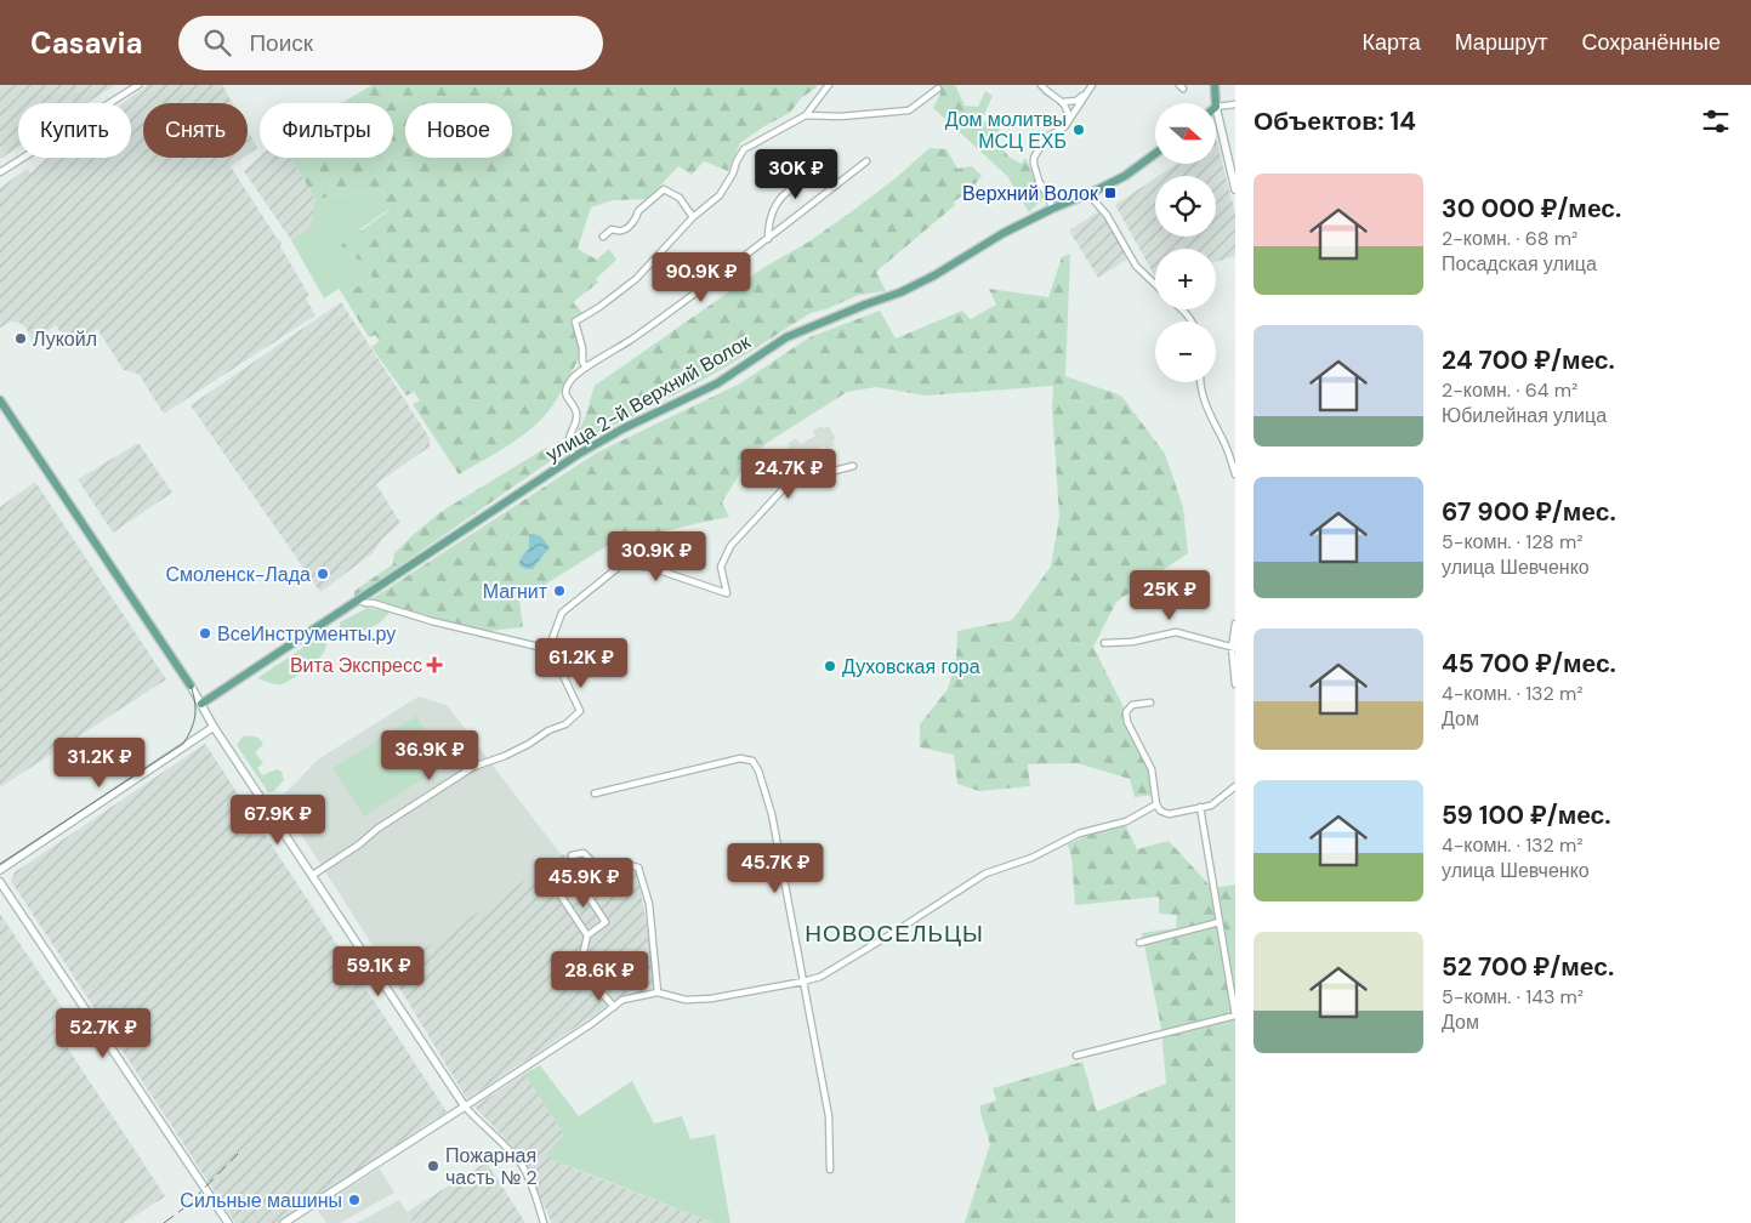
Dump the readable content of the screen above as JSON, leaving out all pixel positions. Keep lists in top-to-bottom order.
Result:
{
  "streets": {
    "main road": ["улица 2-й Верхний Волок"]
  },
  "districts": ["НОВОСЕЛЬЦЫ"],
  "places": {
    "other": [
      "Дом молитвы МСЦ ЕХБ",
      "Лукойл",
      "Смоленск-Лада",
      "Магнит",
      "ВсеИнструменты.ру",
      "Духовская гора",
      "Пожарная часть № 2",
      "Сильные машины"
    ],
    "transit": ["Верхний Волок"],
    "health": ["Вита Экспресс"]
  },
  "north": "right",
  "page": {
    "header": "Casavia",
    "search": "Поиск",
    "nav": ["Карта", "Маршрут", "Сохранённые"],
    "heading": "Объектов: 14",
    "map_buttons": ["+", "−"],
    "chip": [
      "Купить",
      "Снять",
      "Фильтры",
      "Новое"
    ],
    "price": [
      "30K ₽",
      "90.9K ₽",
      "24.7K ₽",
      "30.9K ₽",
      "25K ₽",
      "61.2K ₽",
      "36.9K ₽",
      "31.2K ₽",
      "67.9K ₽",
      "45.7K ₽",
      "45.9K ₽",
      "59.1K ₽",
      "28.6K ₽",
      "52.7K ₽"
    ],
    "list": [
      {
        "name": "30 000 ₽/мес.",
        "note": "2-комн. · 68 m² · Посадская улица"
      },
      {
        "name": "24 700 ₽/мес.",
        "note": "2-комн. · 64 m² · Юбилейная улица"
      },
      {
        "name": "67 900 ₽/мес.",
        "note": "5-комн. · 128 m² · улица Шевченко"
      },
      {
        "name": "45 700 ₽/мес.",
        "note": "4-комн. · 132 m² · Дом"
      },
      {
        "name": "59 100 ₽/мес.",
        "note": "4-комн. · 132 m² · улица Шевченко"
      },
      {
        "name": "52 700 ₽/мес.",
        "note": "5-комн. · 143 m² · Дом"
      }
    ]
  }
}
